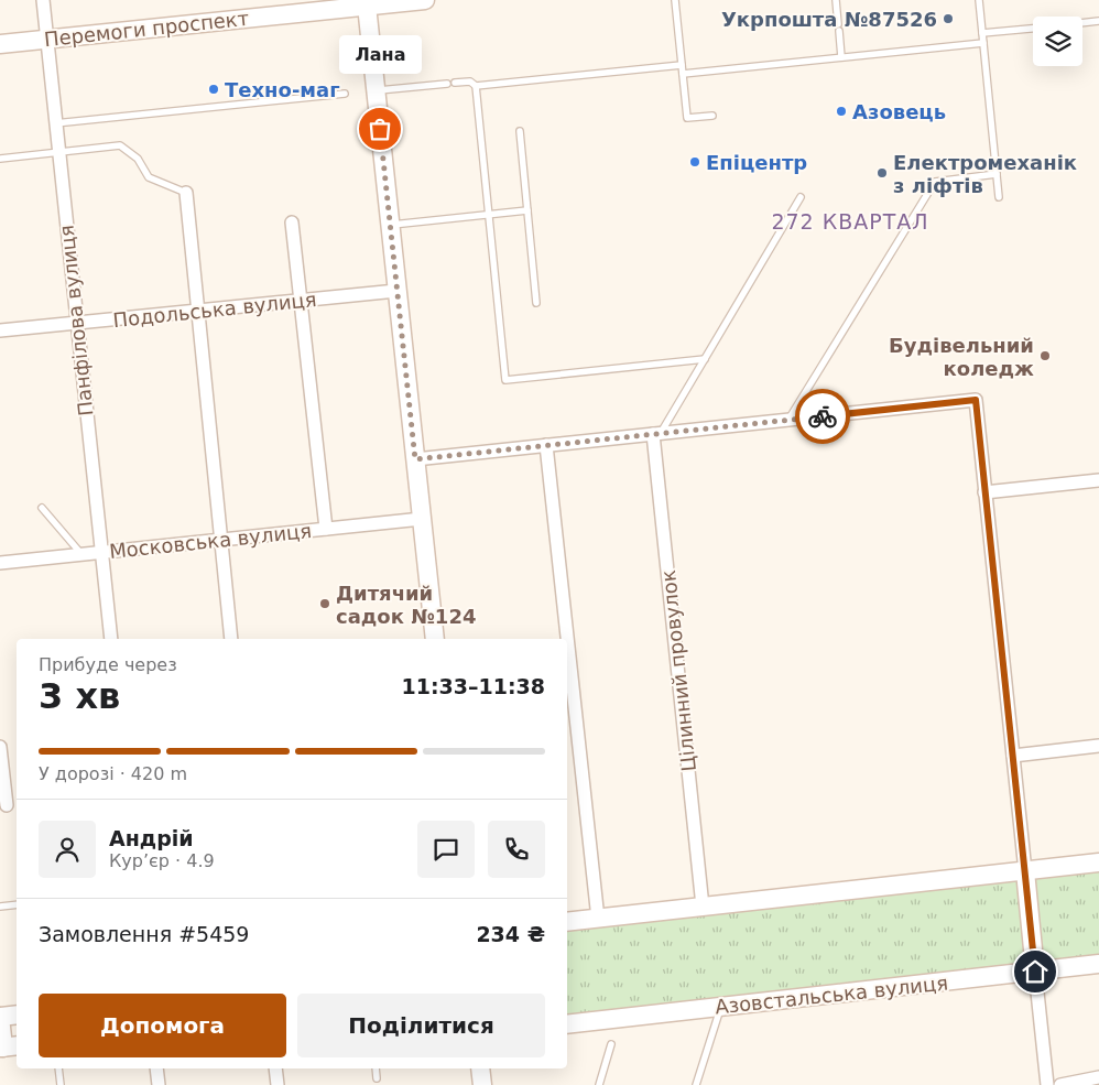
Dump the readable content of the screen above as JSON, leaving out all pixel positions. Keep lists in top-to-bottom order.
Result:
{
  "streets": {
    "street": [
      "Перемоги проспект",
      "Подольська вулиця",
      "Панфілова вулиця",
      "Московська вулиця",
      "Цілинний провулок",
      "Азовстальська вулиця"
    ]
  },
  "crossings": [
    ["Перемоги проспект", "Панфілова вулиця"],
    ["Подольська вулиця", "Панфілова вулиця"],
    ["Панфілова вулиця", "Московська вулиця"]
  ],
  "districts": ["272 КВАРТАЛ"],
  "places": [
    "Укрпошта №87526",
    "Техно-маг",
    "Азовець",
    "Лана",
    "Епіцентр",
    "Електромеханік з ліфтів",
    "Будівельний коледж",
    "Дитячий садок №124"
  ],
  "page": {
    "bubble": "Лана",
    "heading": ["3 хв", "Прибуде через", "11:33–11:38"],
    "panel": [
      "Андрій",
      "Кур’єр · 4.9",
      "Замовлення #5459",
      "234 ₴"
    ],
    "bar": "У дорозі · 420 m",
    "buttons": ["Допомога", "Поділитися"]
  }
}
